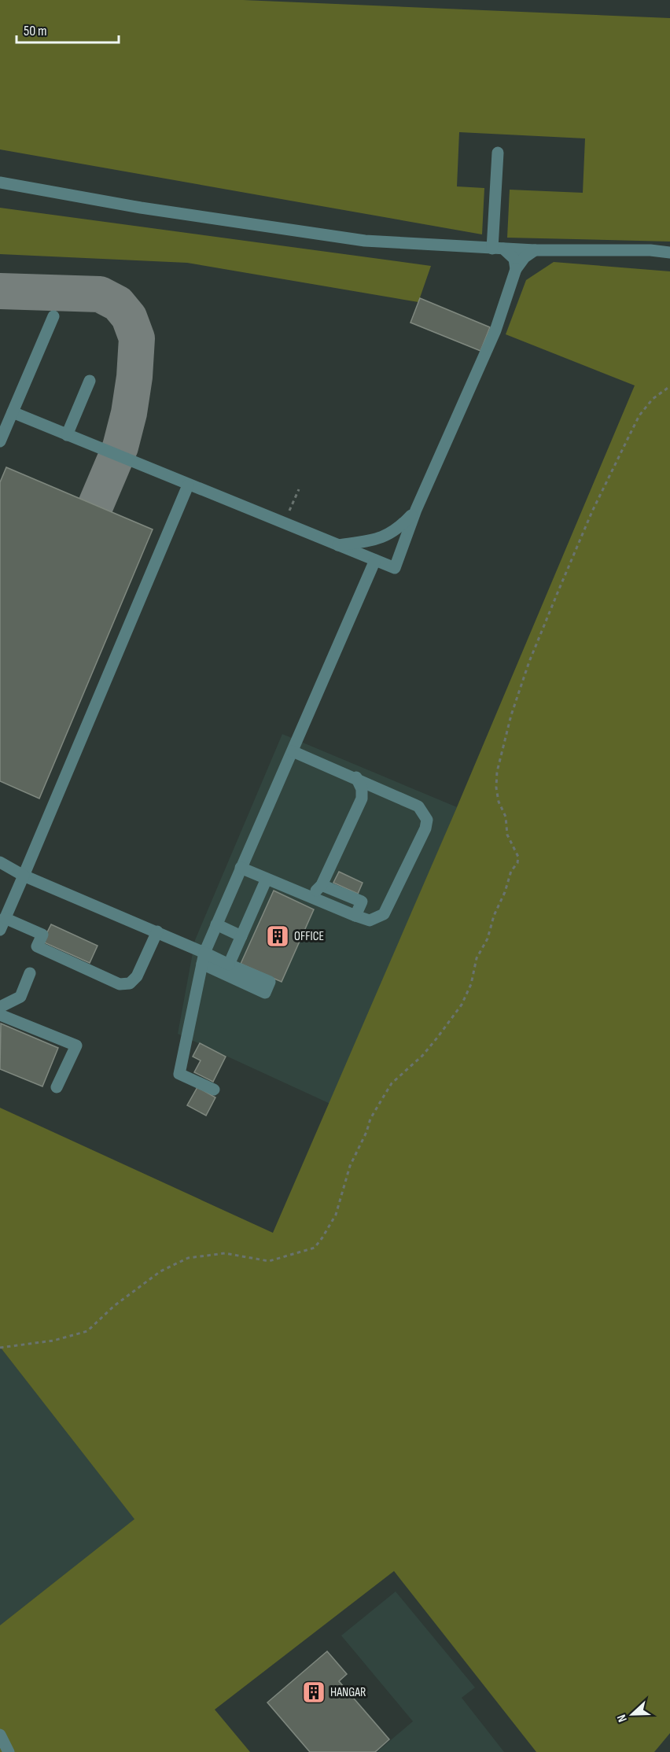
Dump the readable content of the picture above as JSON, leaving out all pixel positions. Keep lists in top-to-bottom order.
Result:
{
  "places": {
    "building": ["OFFICE", "HANGAR"]
  },
  "scale_bar": "50 m",
  "north": "left"
}
